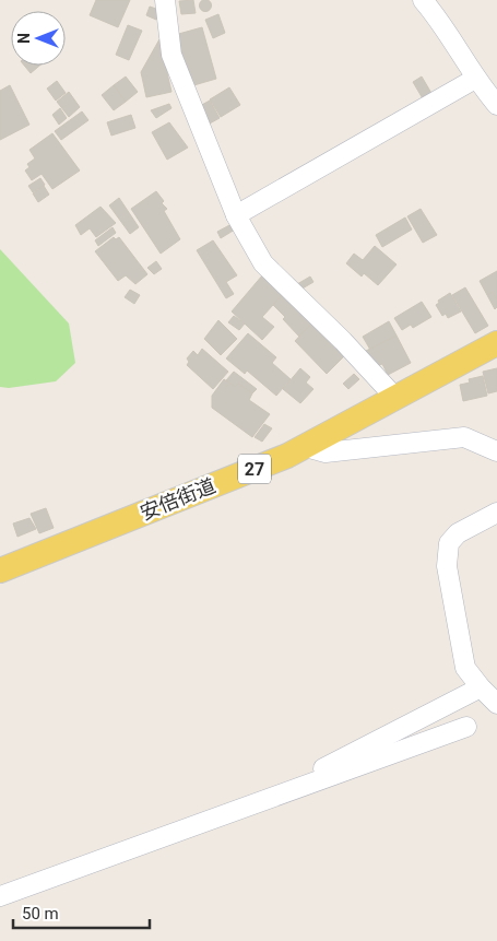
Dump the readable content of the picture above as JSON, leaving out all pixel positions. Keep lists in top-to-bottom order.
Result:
{
  "streets": {
    "main road": ["27", "安倍街道"]
  },
  "scale_bar": "50 m",
  "north": "left"
}
